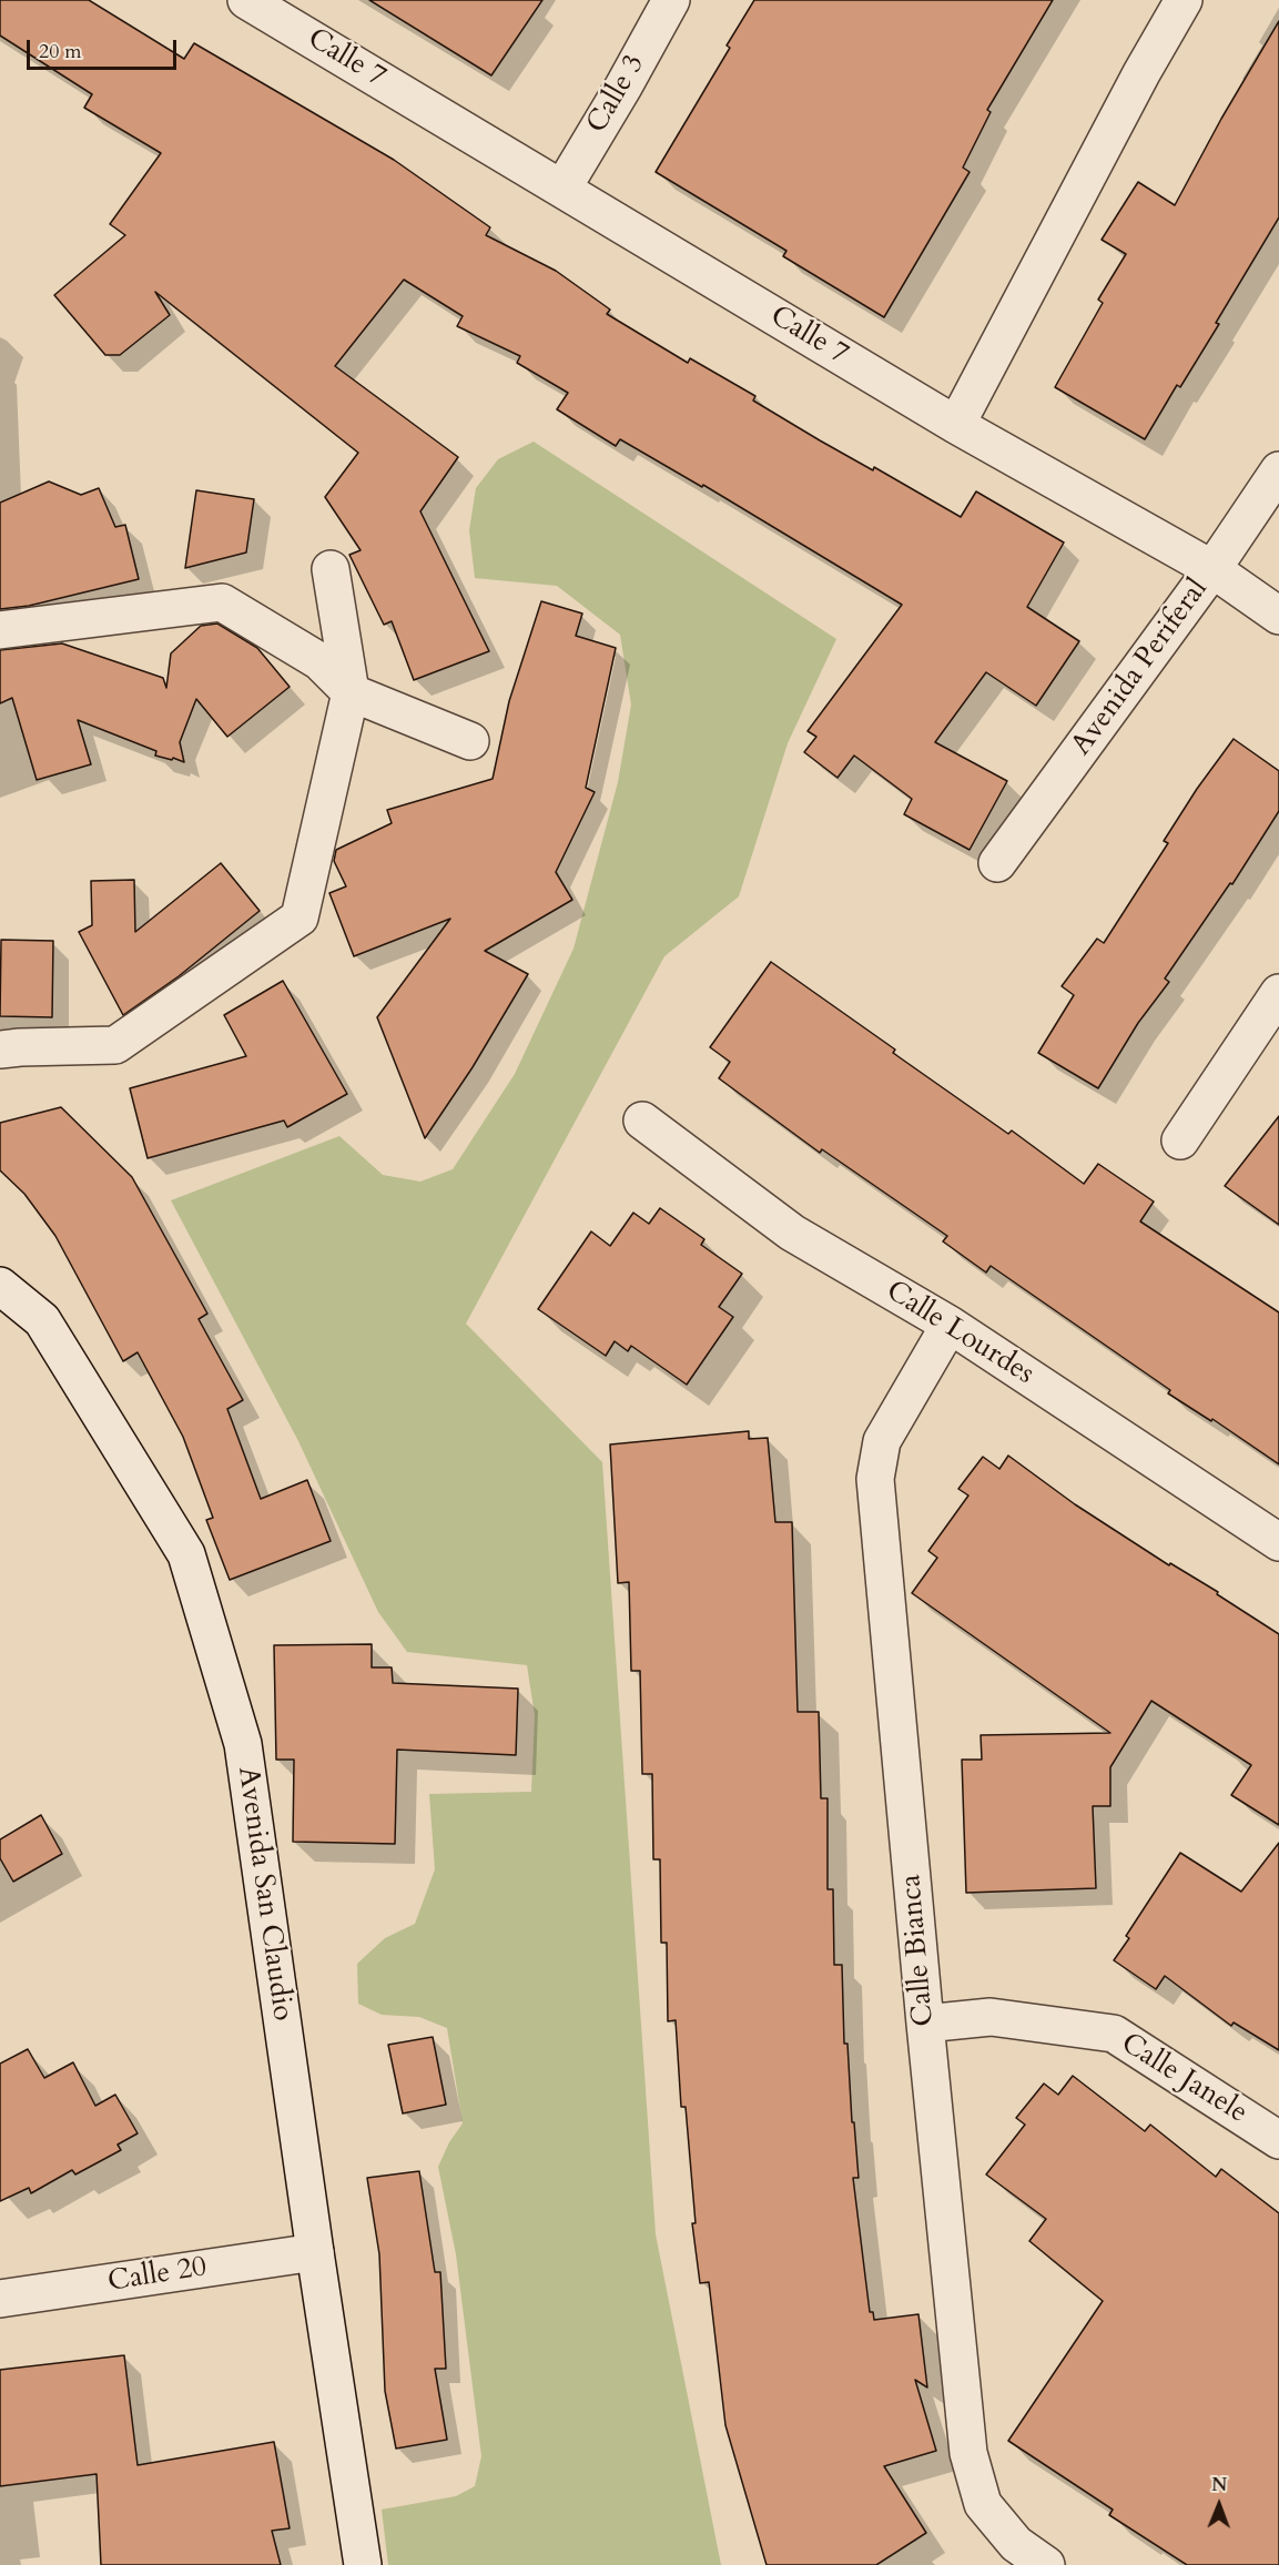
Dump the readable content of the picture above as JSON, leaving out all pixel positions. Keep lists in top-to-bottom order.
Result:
{
  "streets": {
    "street": [
      "Calle 7",
      "Calle 3",
      "Avenida Periferal",
      "Calle Lourdes",
      "Avenida San Claudio",
      "Calle Bianca",
      "Calle Janele",
      "Calle 20"
    ]
  },
  "crossings": [
    ["Calle 7", "Calle 3"],
    ["Calle 7", "Avenida Periferal"],
    ["Calle Lourdes", "Calle Bianca"],
    ["Avenida San Claudio", "Calle 20"],
    ["Calle Bianca", "Calle Janele"]
  ],
  "scale_bar": "20 m",
  "north": "top"
}
